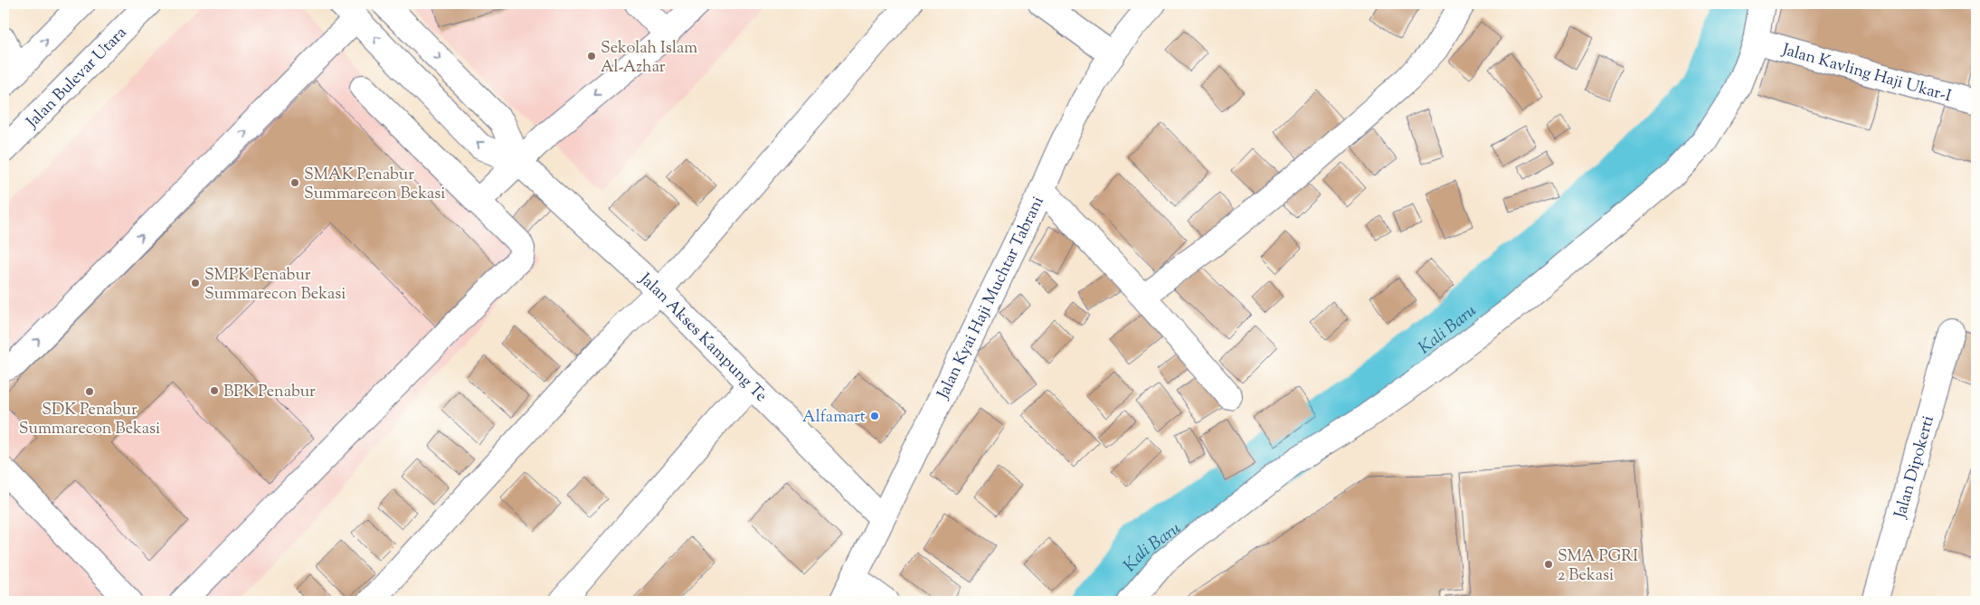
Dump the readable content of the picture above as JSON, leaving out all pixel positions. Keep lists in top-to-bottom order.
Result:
{
  "streets": {
    "street": [
      "Jalan Kavling Haji Ukar-I",
      "Jalan Bulevar Utara",
      "Jalan Kyai Haji Muchtar Tabrani",
      "Jalan Akses Kampung Te",
      "Jalan Dipokerti"
    ]
  },
  "crossings": [
    ["Jalan Kyai Haji Muchtar Tabrani", "Jalan Akses Kampung Te"]
  ],
  "water": ["Kali Baru"],
  "places": [
    "Sekolah Islam Al-Azhar",
    "SMAK Penabur Summarecon Bekasi",
    "SMPK Penabur Summarecon Bekasi",
    "BPK Penabur",
    "SDK Penabur Summarecon Bekasi",
    "Alfamart",
    "SMA PGRI 2 Bekasi"
  ]
}
